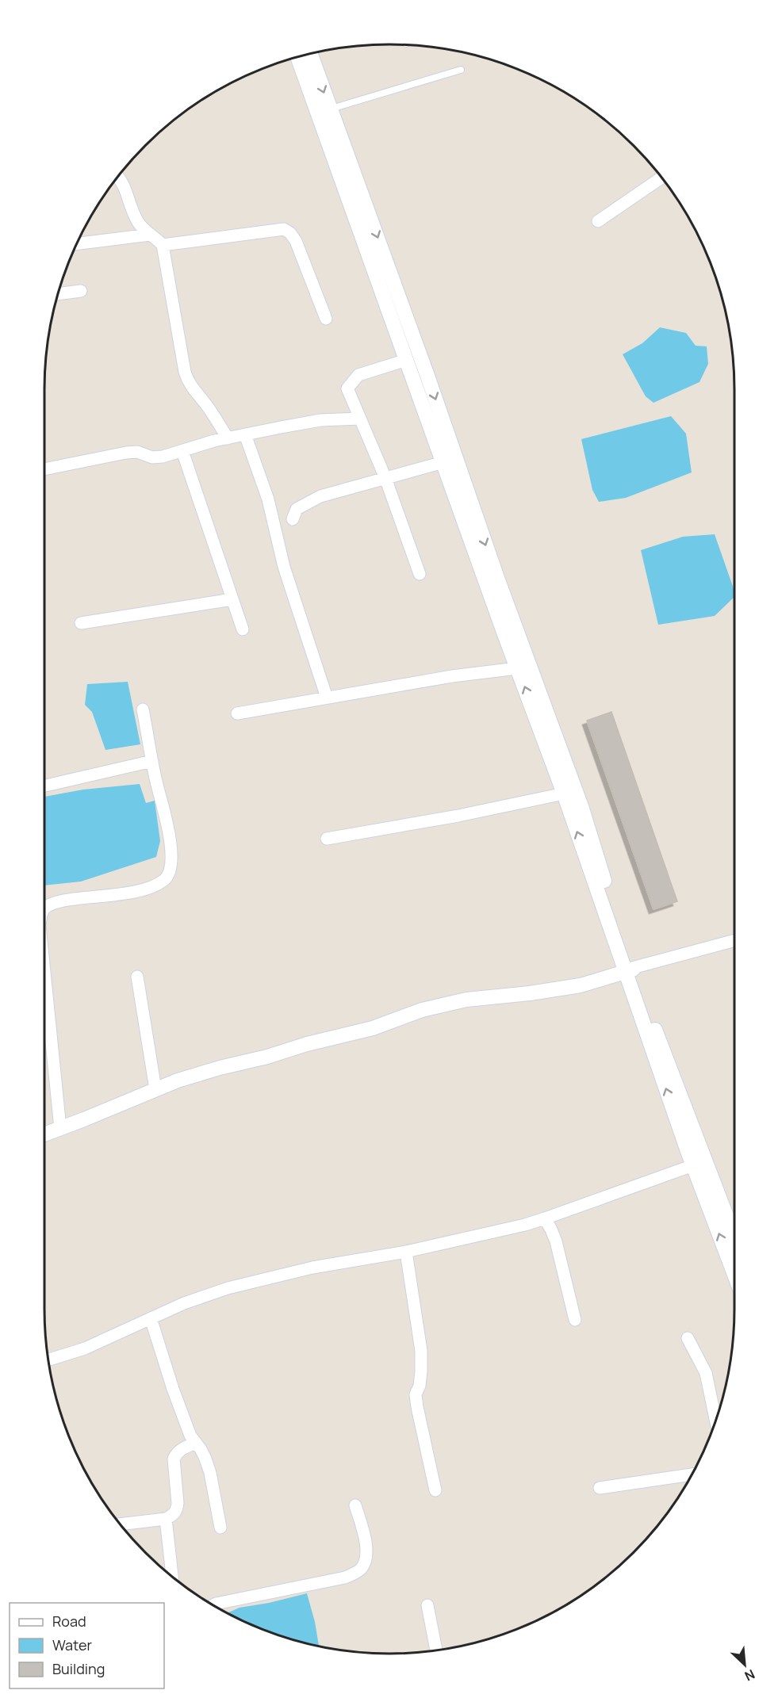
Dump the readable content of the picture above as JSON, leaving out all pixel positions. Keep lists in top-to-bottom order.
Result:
{
  "legend": ["Road", "Water", "Building"],
  "north": "bottom right"
}
